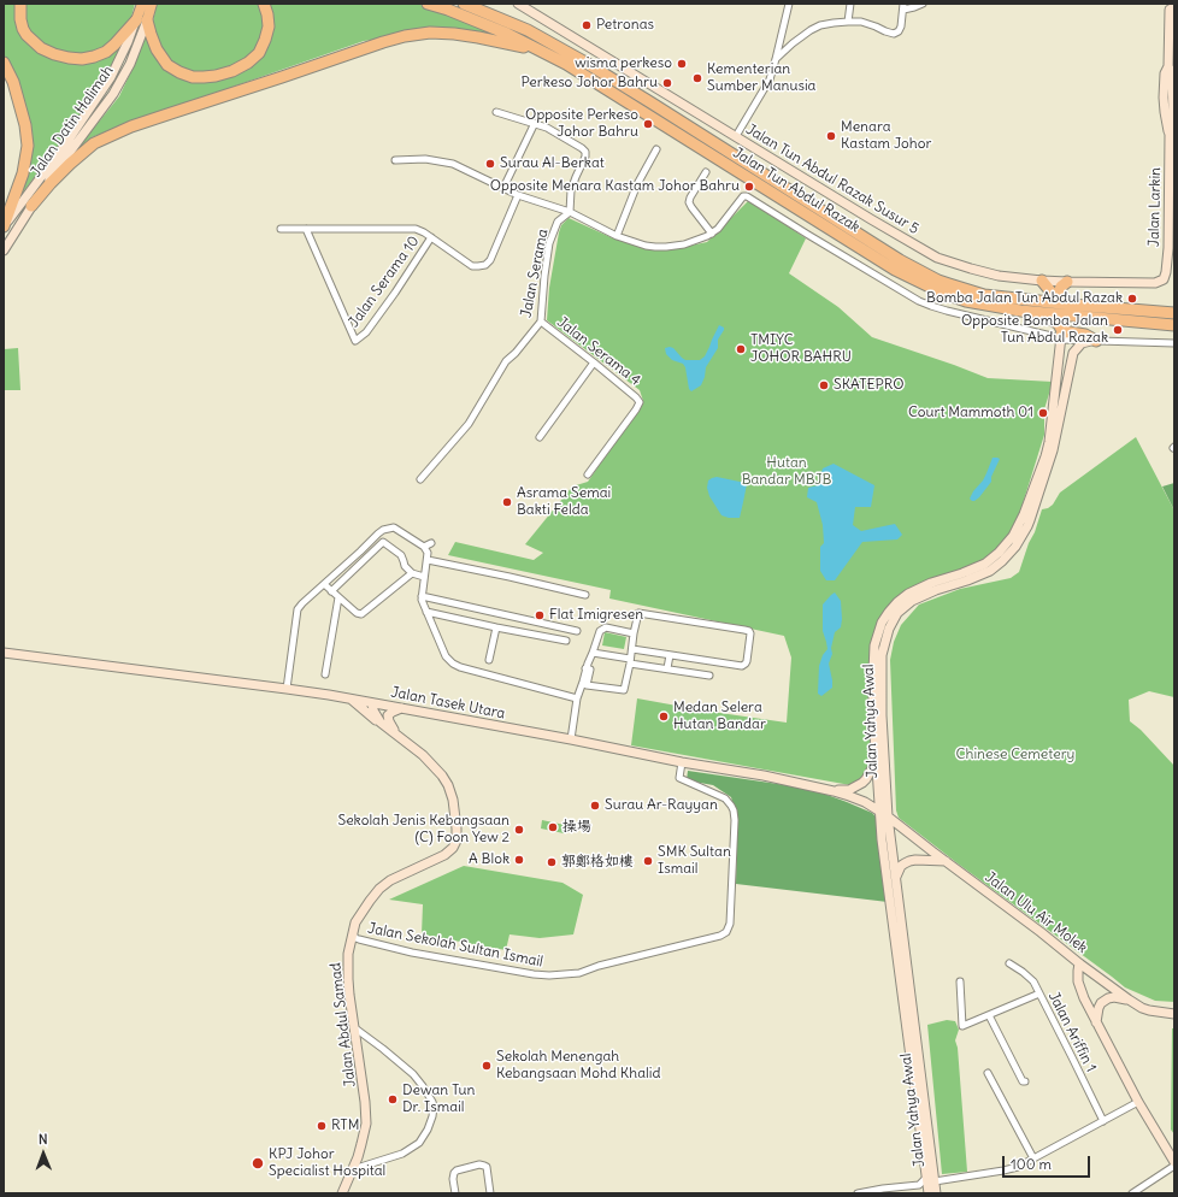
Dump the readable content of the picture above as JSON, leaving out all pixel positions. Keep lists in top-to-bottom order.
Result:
{
  "streets": {
    "highway": ["Jalan Tun Abdul Razak"],
    "street": [
      "Jalan Datin Halimah",
      "Jalan Tun Abdul Razak Susur 5",
      "Jalan Larkin",
      "Jalan Serama",
      "Jalan Serama 10",
      "Jalan Serama 4",
      "Jalan Tasek Utara",
      "Jalan Yahya Awal",
      "Jalan Ulu Air Molek",
      "Jalan Sekolah Sultan Ismail",
      "Jalan Abdul Samad",
      "Jalan Ariffin 1"
    ]
  },
  "crossings": [
    ["Jalan Tun Abdul Razak Susur 5", "Jalan Larkin"],
    ["Jalan Serama", "Jalan Serama 4"],
    ["Jalan Tasek Utara", "Jalan Yahya Awal"],
    ["Jalan Tasek Utara", "Jalan Ulu Air Molek"],
    ["Jalan Tasek Utara", "Jalan Sekolah Sultan Ismail"],
    ["Jalan Tasek Utara", "Jalan Abdul Samad"],
    ["Jalan Yahya Awal", "Jalan Ulu Air Molek"],
    ["Jalan Sekolah Sultan Ismail", "Jalan Abdul Samad"]
  ],
  "parks": ["Hutan Bandar MBJB", "Chinese Cemetery"],
  "places": [
    "Petronas",
    "wisma perkeso",
    "Kementerian Sumber Manusia",
    "Perkeso Johor Bahru",
    "Opposite Perkeso Johor Bahru",
    "Menara Kastam Johor",
    "Surau Al-Berkat",
    "Opposite Menara Kastam Johor Bahru",
    "Bomba Jalan Tun Abdul Razak",
    "Opposite Bomba Jalan Tun Abdul Razak",
    "TMIYC JOHOR BAHRU",
    "SKATEPRO",
    "Court Mammoth 01",
    "Asrama Semai Bakti Felda",
    "Flat Imigresen",
    "Medan Selera Hutan Bandar",
    "Surau Ar-Rayyan",
    "操場",
    "Sekolah Jenis Kebangsaan (C) Foon Yew 2",
    "A Blok",
    "SMK Sultan Ismail",
    "郭鄭格如樓",
    "Sekolah Menengah Kebangsaan Mohd Khalid",
    "Dewan Tun Dr. Ismail",
    "RTM",
    "KPJ Johor Specialist Hospital"
  ],
  "scale_bar": "100 m",
  "north": "top"
}
